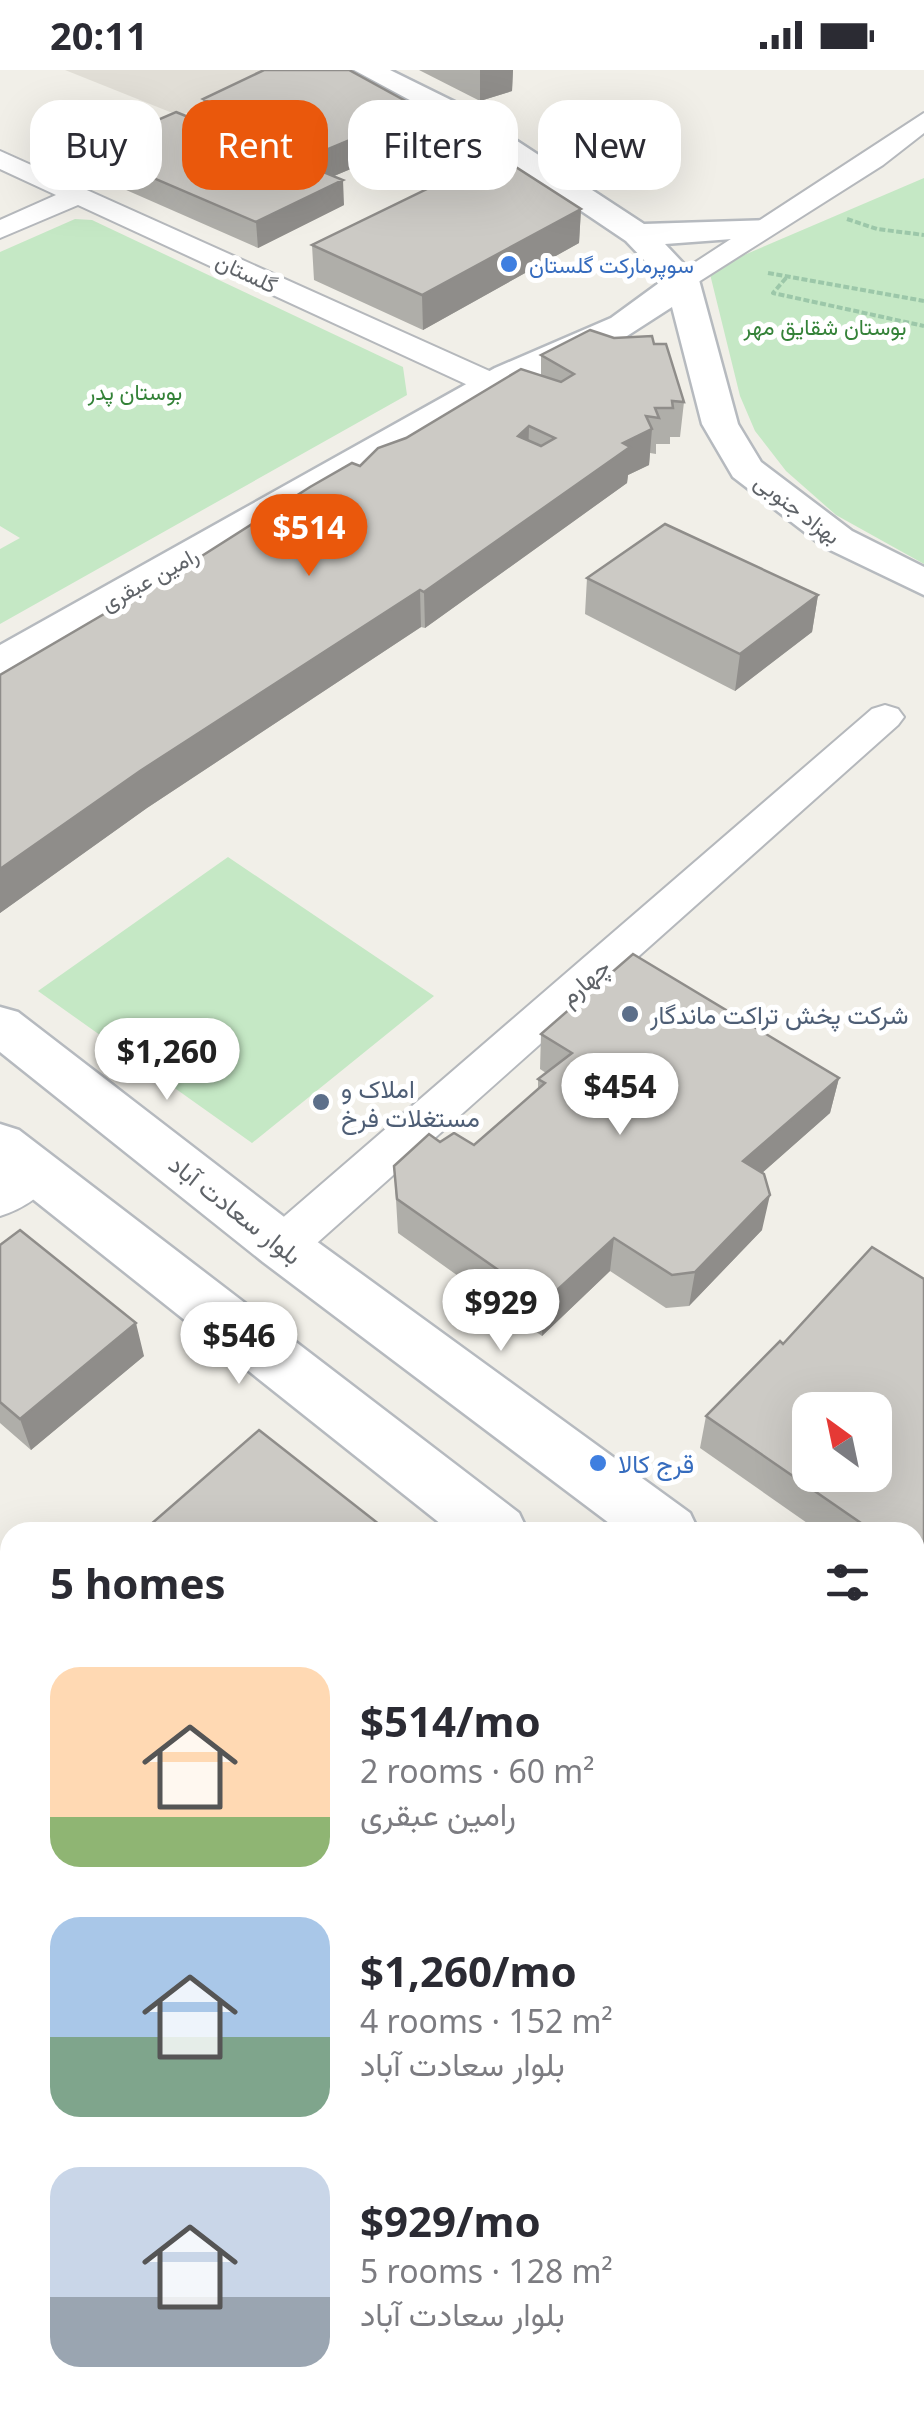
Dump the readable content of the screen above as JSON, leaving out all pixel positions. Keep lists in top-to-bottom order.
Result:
{
  "streets": {
    "street": [
      "گلستان",
      "بهزاد جنوبی",
      "رامین عبقری",
      "چهارم",
      "بلوار سعادت آباد"
    ]
  },
  "crossings": [
    ["گلستان", "رامین عبقری"],
    ["بهزاد جنوبی", "رامین عبقری"],
    ["چهارم", "بلوار سعادت آباد"]
  ],
  "parks": ["بوستان شقایق مهر", "بوستان پدر"],
  "places": [
    "سوپرمارکت گلستان",
    "شرکت پخش تراکت ماندگار",
    "املاک و مستغلات فرخ",
    "قرج کالا"
  ],
  "north": "top left",
  "page": {
    "status": "20:11",
    "chip": [
      "Buy",
      "Rent",
      "Filters",
      "New"
    ],
    "price": [
      "$514",
      "$1,260",
      "$454",
      "$929",
      "$546"
    ],
    "heading": "5 homes",
    "list": [
      {
        "name": "$514/mo",
        "note": "2 rooms · 60 m² · رامین عبقری"
      },
      {
        "name": "$1,260/mo",
        "note": "4 rooms · 152 m² · بلوار سعادت آباد"
      },
      {
        "name": "$929/mo",
        "note": "5 rooms · 128 m² · بلوار سعادت آباد"
      }
    ]
  }
}
